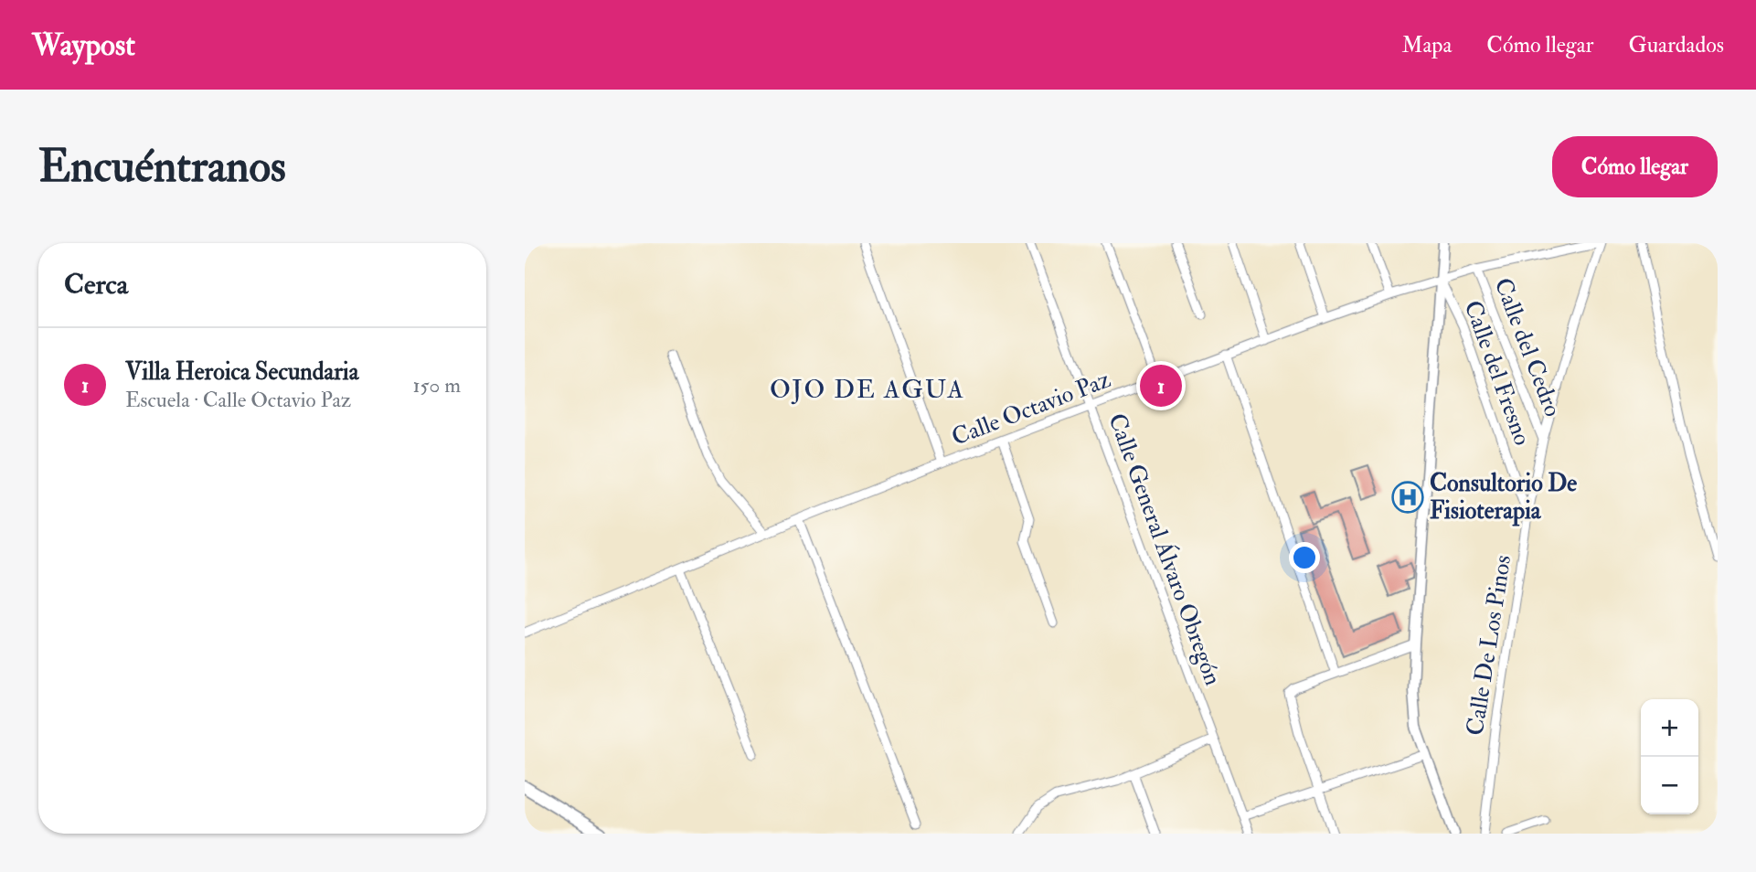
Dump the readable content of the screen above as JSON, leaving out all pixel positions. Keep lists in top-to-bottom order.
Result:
{
  "streets": {
    "street": [
      "Calle del Cedro",
      "Calle del Fresno",
      "Calle Octavio Paz",
      "Calle General Álvaro Obregón",
      "Calle De Los Pinos"
    ]
  },
  "crossings": [
    ["Calle del Cedro", "Calle Octavio Paz"],
    ["Calle del Cedro", "Calle De Los Pinos"],
    ["Calle del Fresno", "Calle Octavio Paz"],
    ["Calle del Fresno", "Calle De Los Pinos"],
    ["Calle Octavio Paz", "Calle General Álvaro Obregón"],
    ["Calle Octavio Paz", "Calle De Los Pinos"]
  ],
  "districts": ["OJO DE AGUA"],
  "places": {
    "hospital": ["Consultorio De Fisioterapia"]
  },
  "page": {
    "header": "Waypost",
    "nav": ["Mapa", "Cómo llegar", "Guardados"],
    "buttons": "Cómo llegar",
    "title": "Encuéntranos",
    "heading": "Cerca",
    "list": [
      {
        "mark": "1",
        "name": "Villa Heroica Secundaria",
        "note": "Escuela · Calle Octavio Paz",
        "value": "150 m"
      }
    ],
    "pins": "1",
    "map_buttons": ["+", "−"]
  }
}
